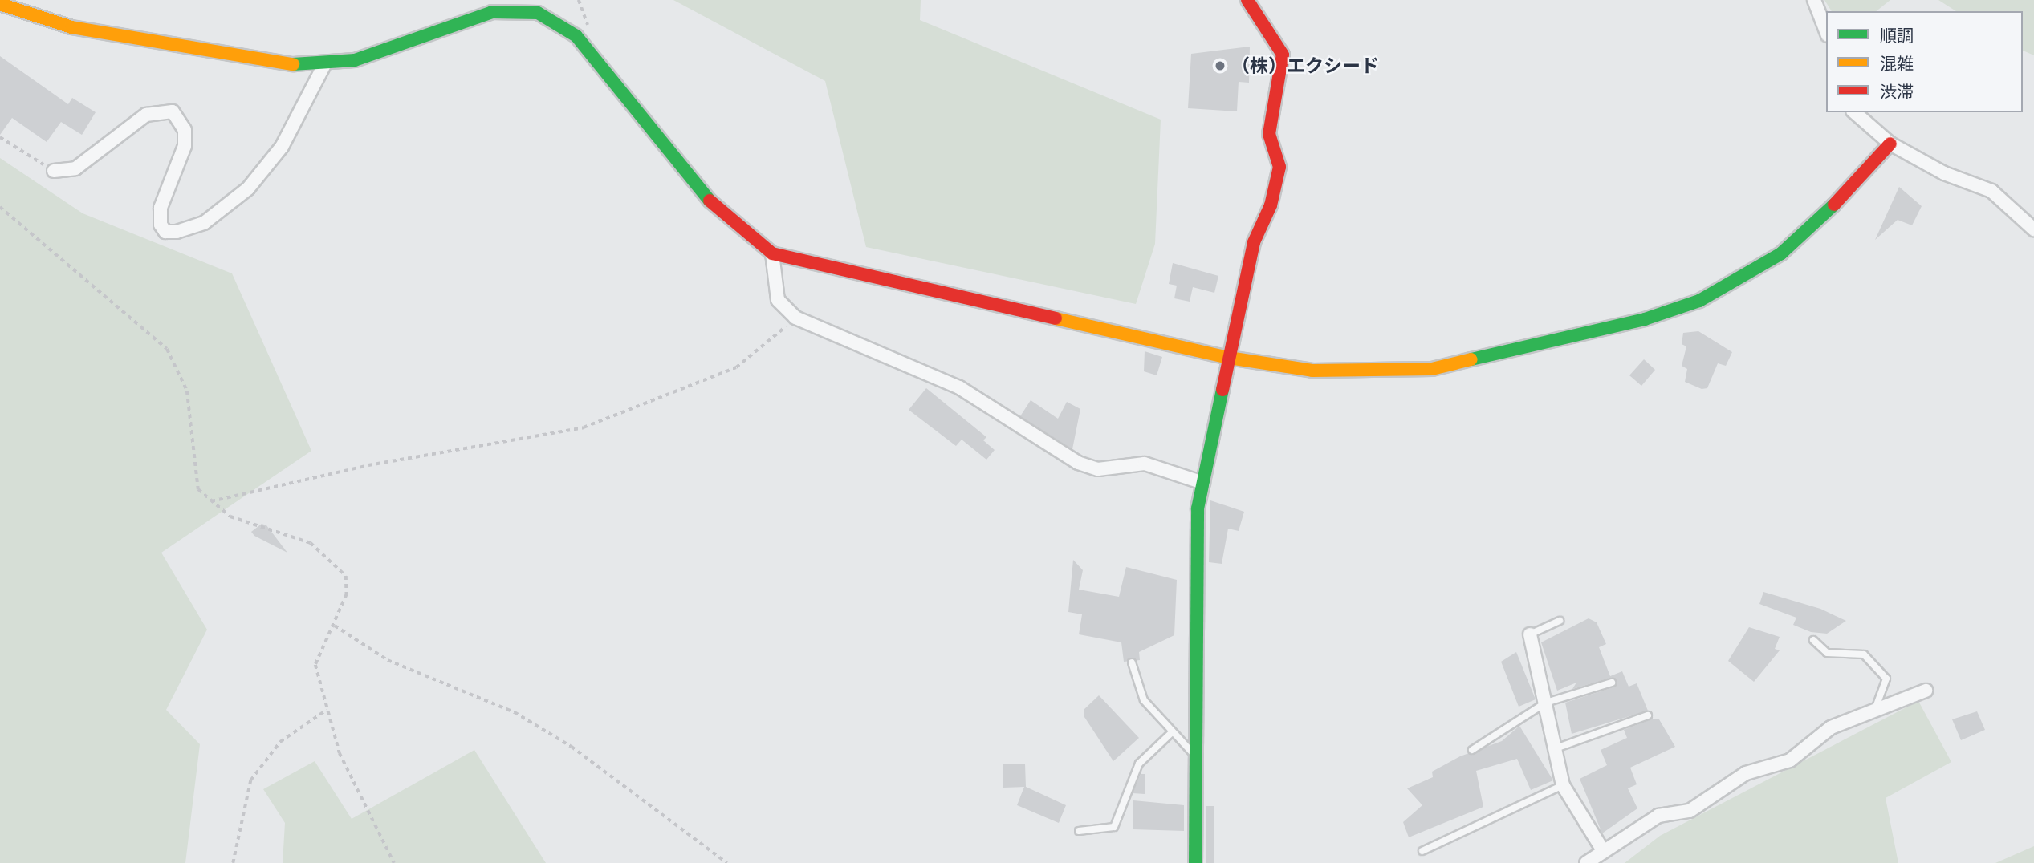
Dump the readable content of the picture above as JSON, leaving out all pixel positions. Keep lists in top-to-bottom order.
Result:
{
  "places": ["（株）エクシード"],
  "legend": ["順調", "混雑", "渋滞"]
}
